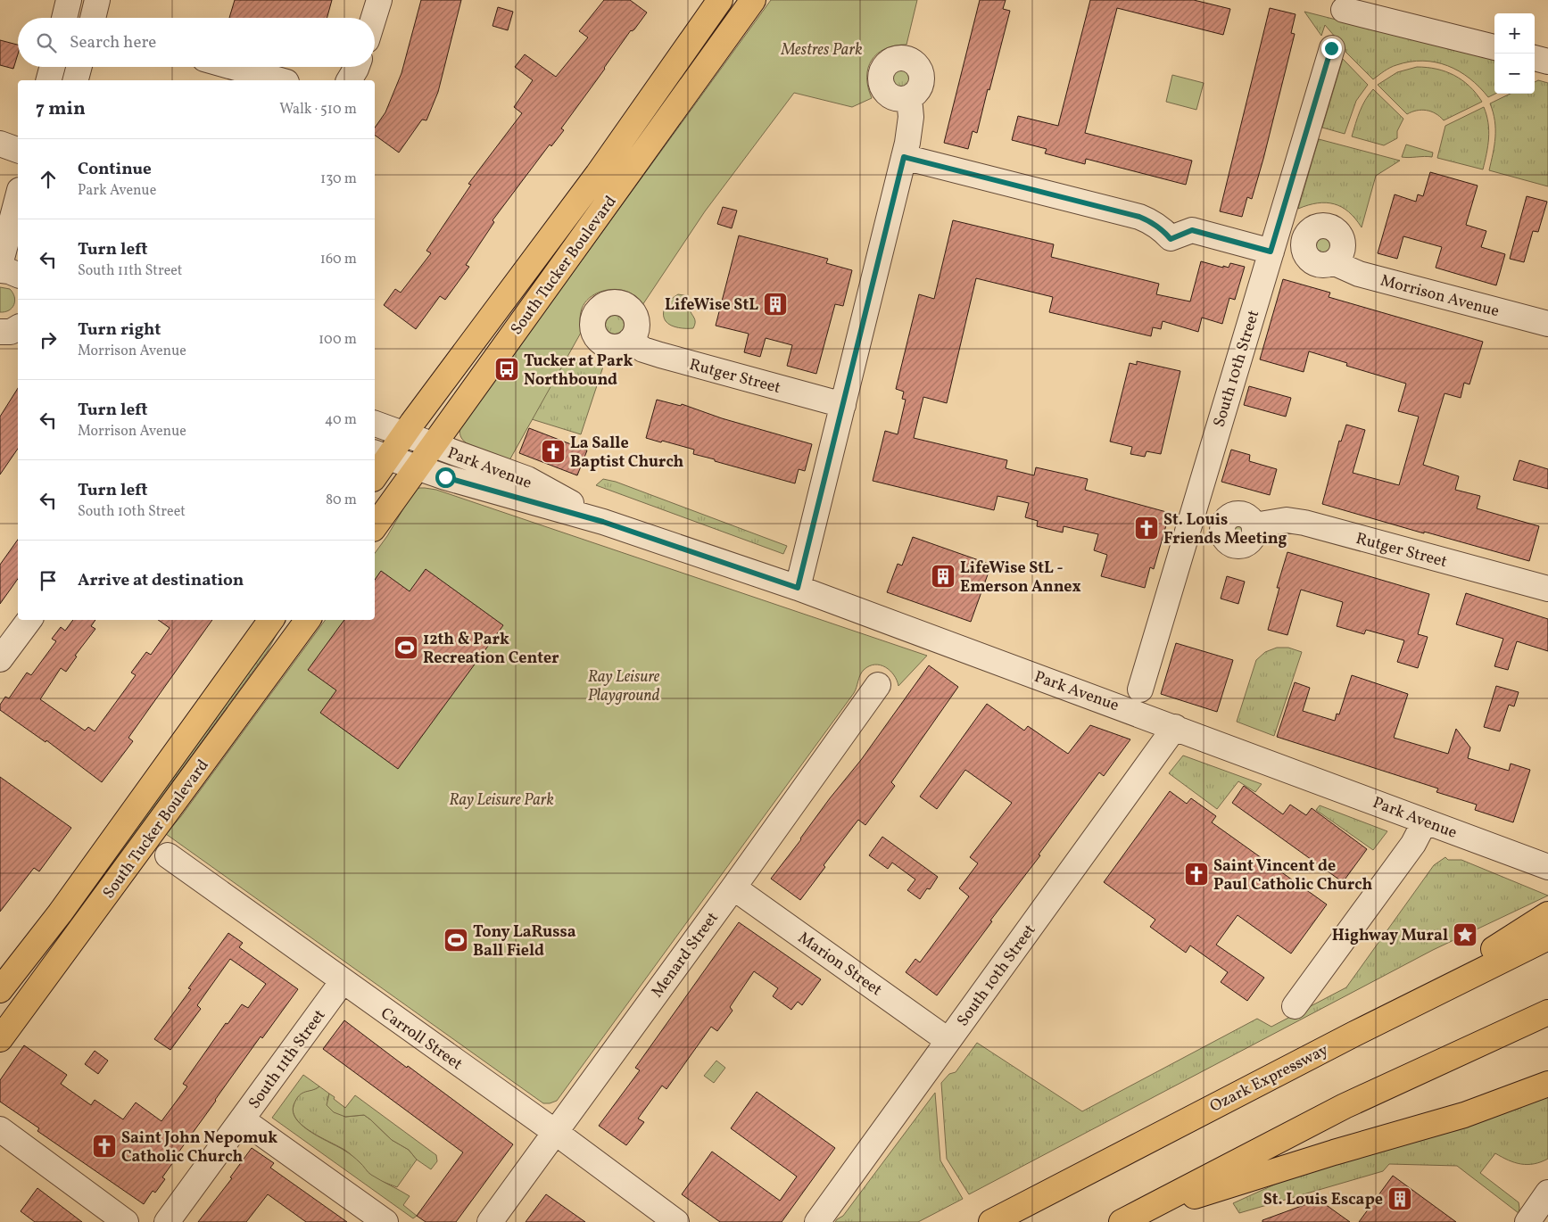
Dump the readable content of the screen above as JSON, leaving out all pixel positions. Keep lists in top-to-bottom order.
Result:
{
  "streets": {
    "main road": ["South Tucker Boulevard", "Ozark Expressway"],
    "street": [
      "Morrison Avenue",
      "South 10th Street",
      "Rutger Street",
      "Park Avenue",
      "Menard Street",
      "Marion Street",
      "Carroll Street",
      "South 11th Street"
    ]
  },
  "crossings": [
    ["South Tucker Boulevard", "Park Avenue"],
    ["South 10th Street", "Park Avenue"],
    ["South 10th Street", "Marion Street"],
    ["Menard Street", "Marion Street"],
    ["Menard Street", "Carroll Street"],
    ["Carroll Street", "South 11th Street"]
  ],
  "parks": ["Mestres Park", "Ray Leisure Playground", "Ray Leisure Park"],
  "places": {
    "building": ["LifeWise StL", "LifeWise StL - Emerson Annex", "St. Louis Escape"],
    "bus stop": ["Tucker at Park Northbound"],
    "church": [
      "La Salle Baptist Church",
      "St. Louis Friends Meeting",
      "Saint Vincent de Paul Catholic Church",
      "Saint John Nepomuk Catholic Church"
    ],
    "sports": ["12th & Park Recreation Center", "Tony LaRussa Ball Field"],
    "place": ["Highway Mural"]
  },
  "page": {
    "map_buttons": ["+", "−"],
    "search": "Search here",
    "heading": ["7 min", "Walk · 510 m"],
    "list": [
      ["Continue", "Park Avenue", "130 m"],
      ["Turn left", "South 11th Street", "160 m"],
      ["Turn right", "Morrison Avenue", "100 m"],
      ["Turn left", "Morrison Avenue", "40 m"],
      ["Turn left", "South 10th Street", "80 m"],
      "Arrive at destination"
    ]
  }
}
